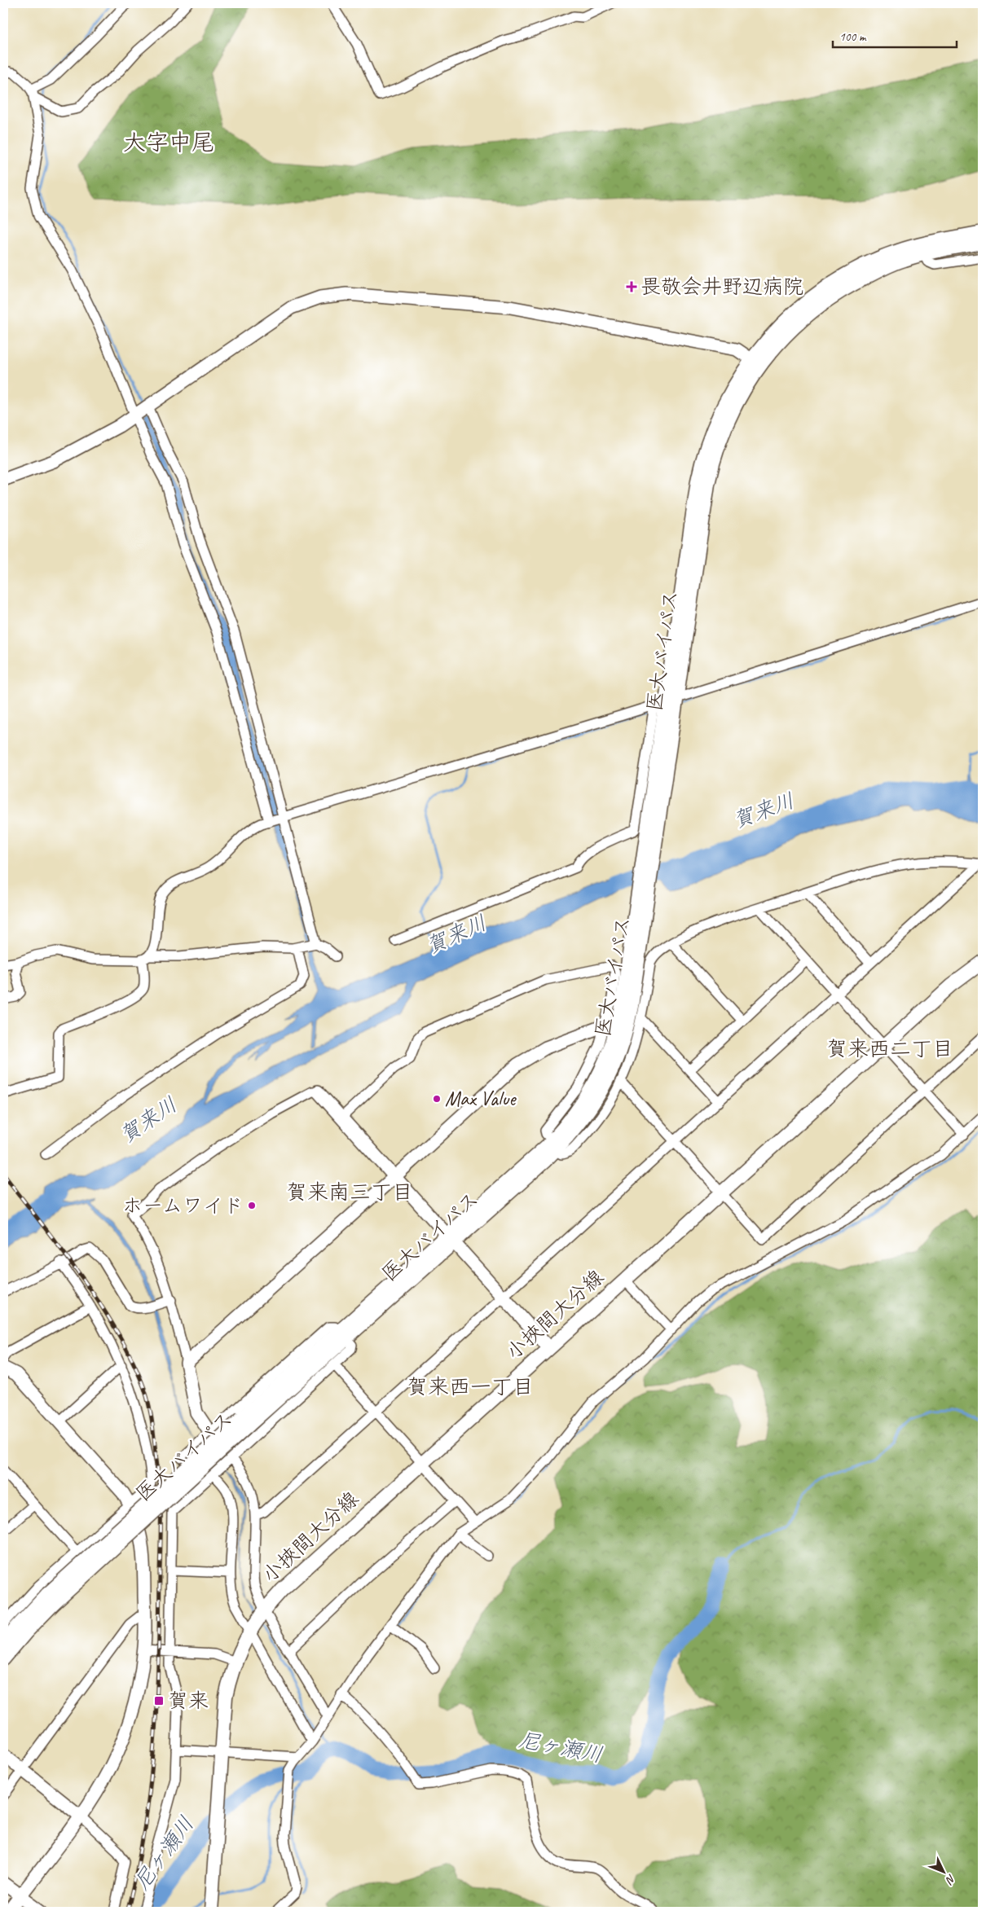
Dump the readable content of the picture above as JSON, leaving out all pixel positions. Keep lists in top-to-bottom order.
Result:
{
  "streets": {
    "main road": ["医大バイパス", "小挾間大分線"]
  },
  "districts": [
    "大字中尾",
    "賀来西二丁目",
    "賀来南三丁目",
    "賀来西一丁目"
  ],
  "water": ["賀来川", "尼ヶ瀬川"],
  "places": {
    "health": ["畏敬会井野辺病院"],
    "other": ["Max Value", "ホームワイド"],
    "transit": ["賀来"]
  },
  "scale_bar": "100 m",
  "north": "bottom right"
}
